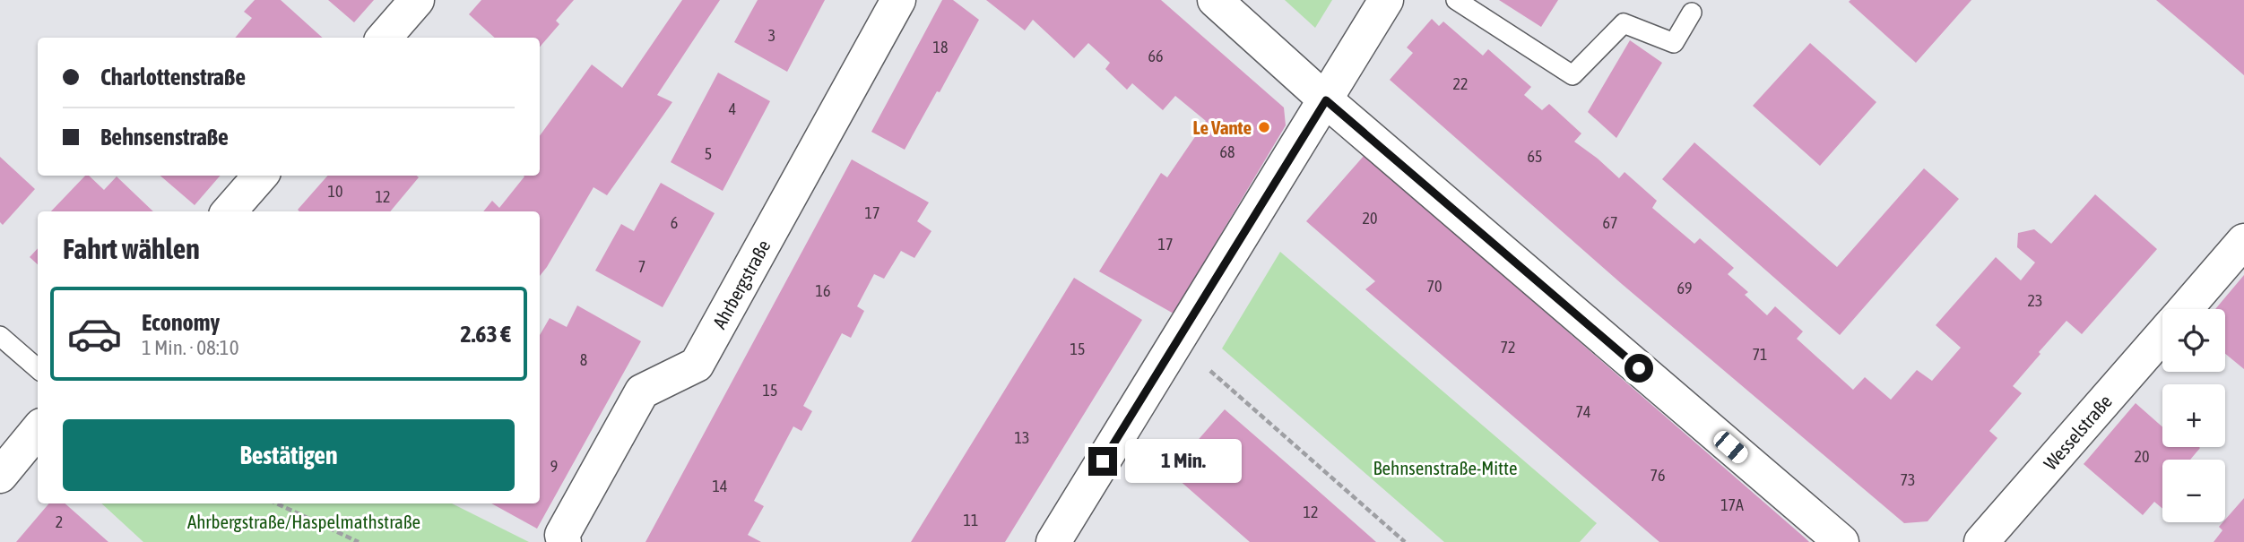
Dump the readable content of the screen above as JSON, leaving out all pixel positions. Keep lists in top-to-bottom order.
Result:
{
  "streets": {
    "street": ["Ahrbergstraße", "Wesselstraße"]
  },
  "parks": ["Behnsenstraße-Mitte", "Ahrbergstraße/Haspelmathstraße"],
  "places": ["Le Vante"],
  "house_numbers": [
    "3",
    "18",
    "66",
    "22",
    "4",
    "68",
    "5",
    "65",
    "10",
    "12",
    "17",
    "20",
    "6",
    "67",
    "17",
    "7",
    "70",
    "69",
    "16",
    "23",
    "72",
    "15",
    "71",
    "8",
    "15",
    "74",
    "13",
    "20",
    "9",
    "76",
    "73",
    "14",
    "17A",
    "12",
    "11",
    "2"
  ],
  "page": {
    "banner": ["Charlottenstraße", "Behnsenstraße"],
    "heading": "Fahrt wählen",
    "list": [
      {
        "name": "Economy",
        "note": "1 Min. · 08:10",
        "value": "2.63 €"
      }
    ],
    "map_buttons": ["+", "−"],
    "buttons": "Bestätigen",
    "bubble": "1 Min."
  }
}
